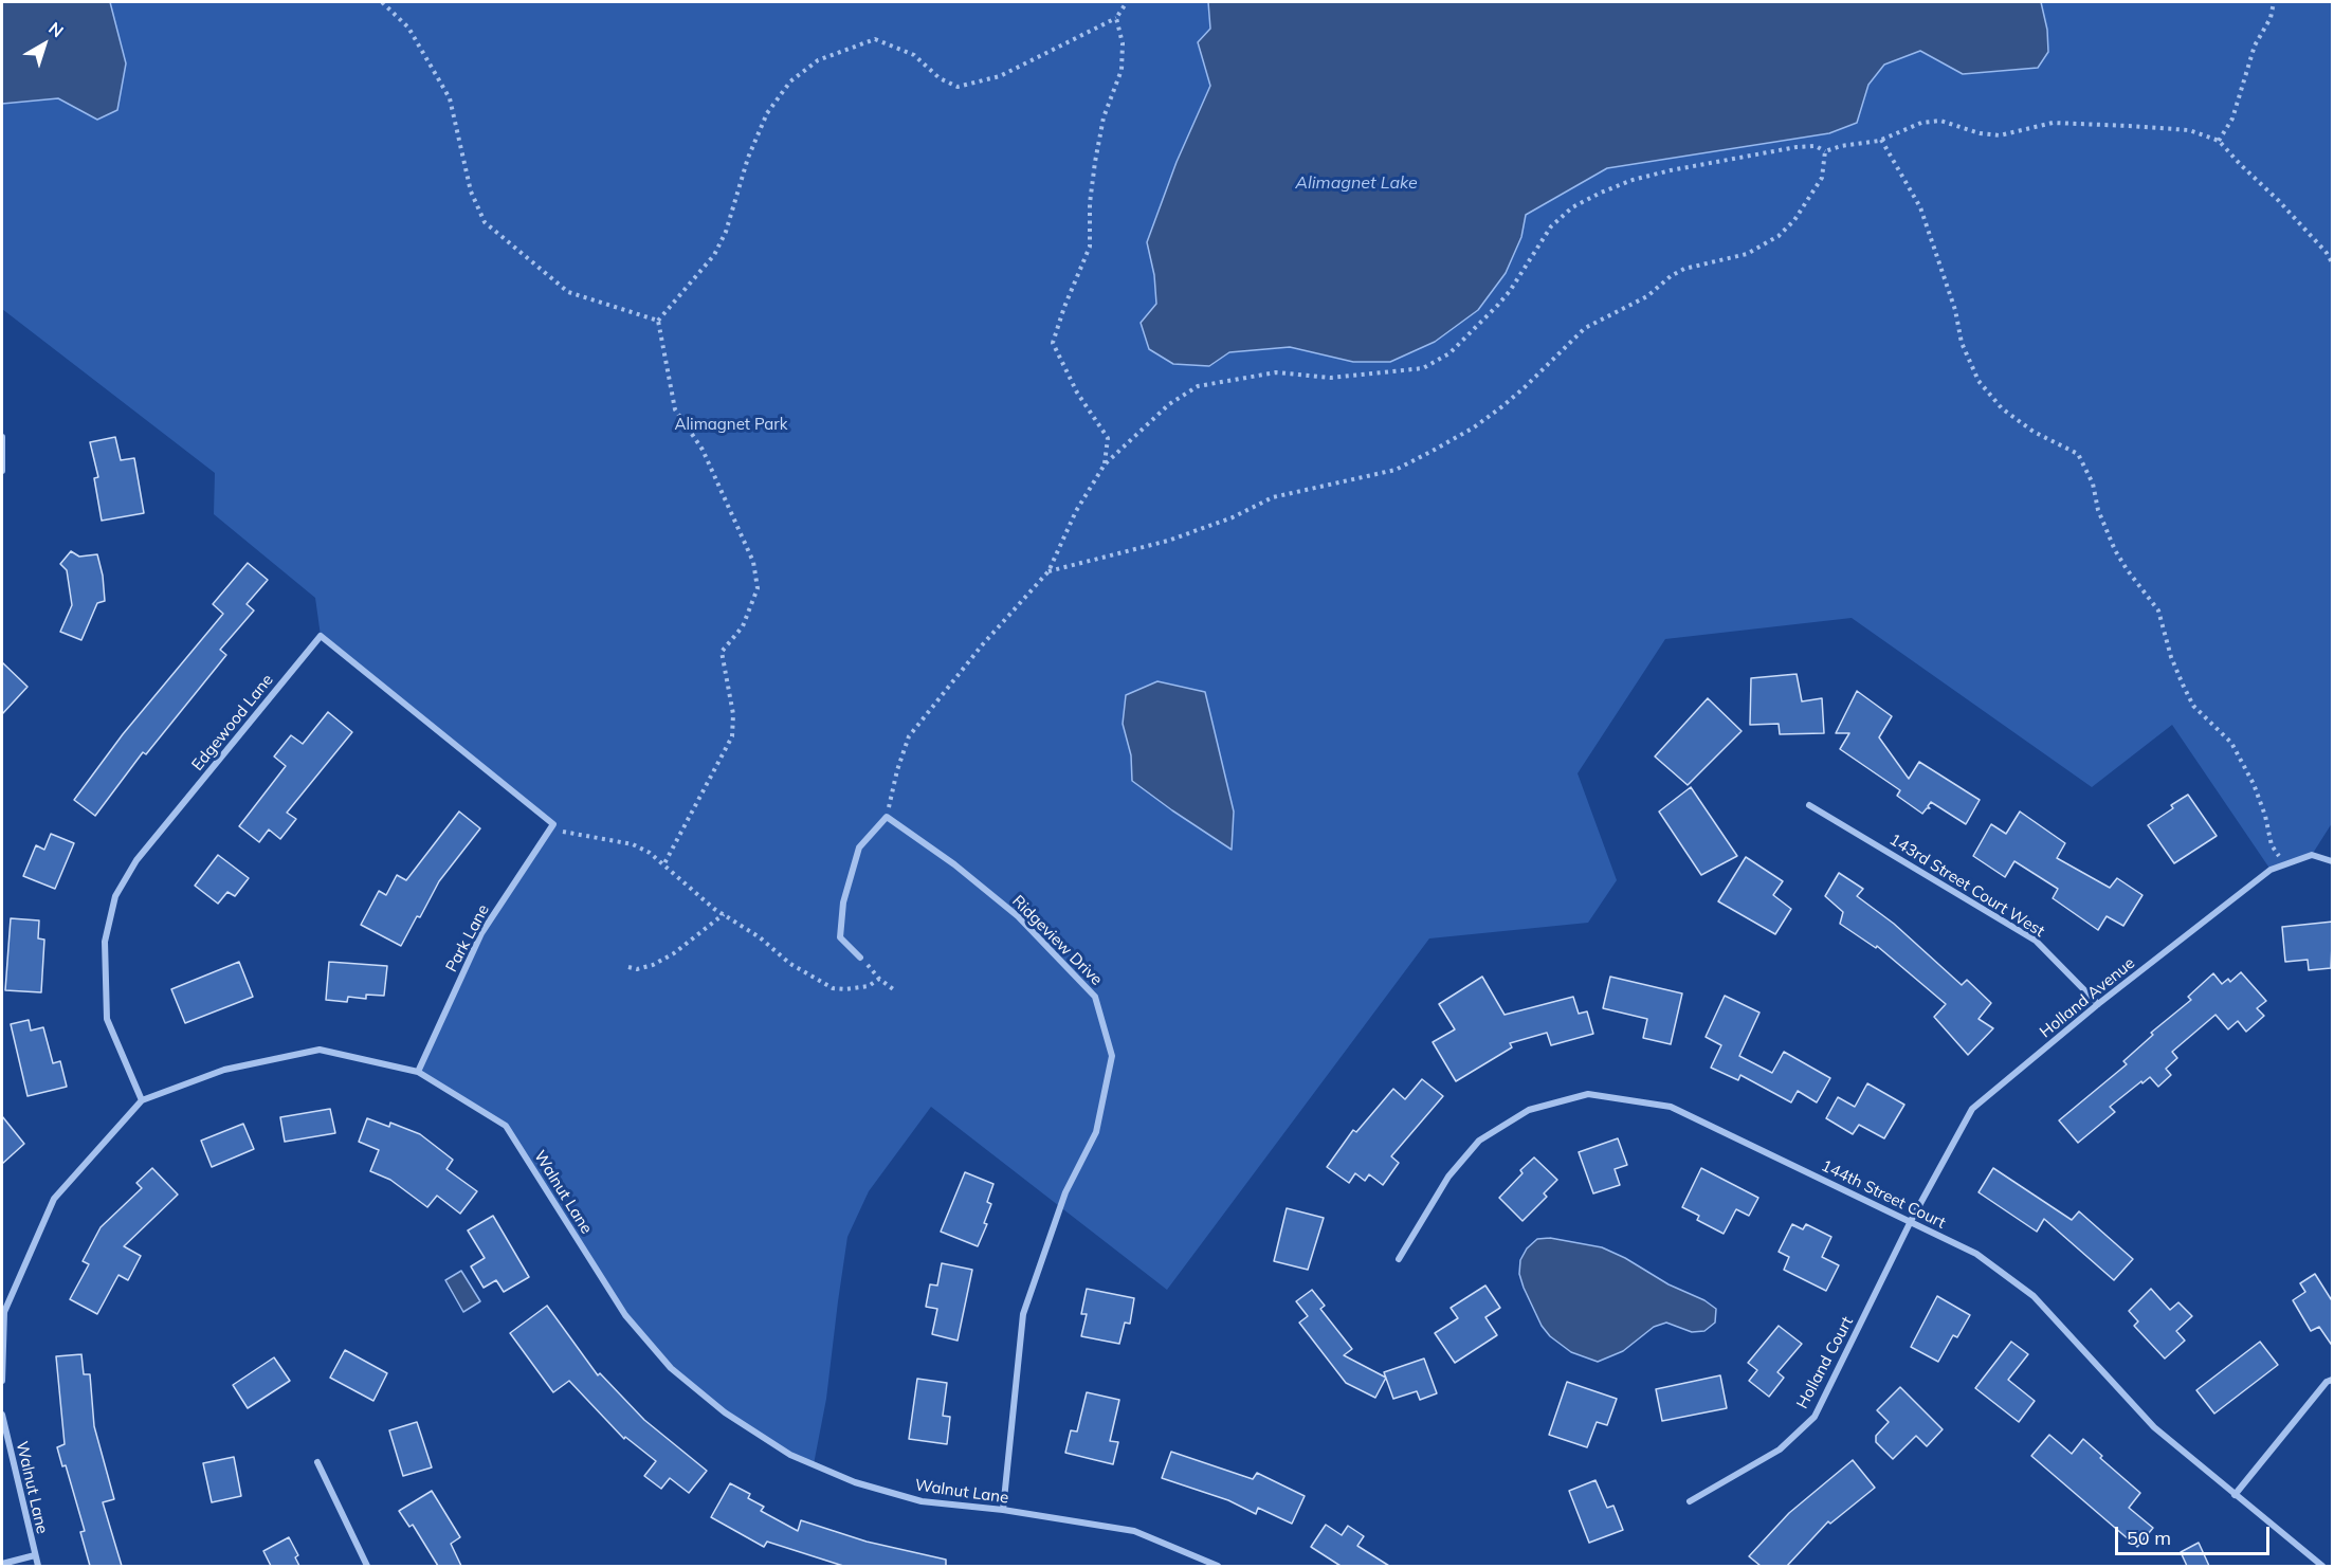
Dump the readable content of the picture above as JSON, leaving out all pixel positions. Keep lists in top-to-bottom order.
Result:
{
  "streets": {
    "street": [
      "Edgewood Lane",
      "143rd Street Court West",
      "Park Lane",
      "Ridgeview Drive",
      "Holland Avenue",
      "Walnut Lane",
      "144th Street Court",
      "Holland Court"
    ]
  },
  "crossings": [
    ["Edgewood Lane", "Park Lane"],
    ["Edgewood Lane", "Walnut Lane"],
    ["143rd Street Court West", "Holland Avenue"],
    ["Park Lane", "Walnut Lane"],
    ["Ridgeview Drive", "Walnut Lane"],
    ["Holland Avenue", "144th Street Court"],
    ["Holland Avenue", "Holland Court"],
    ["144th Street Court", "Holland Court"]
  ],
  "water": ["Alimagnet Lake"],
  "parks": ["Alimagnet Park"],
  "scale_bar": "50 m",
  "north": "top right"
}
